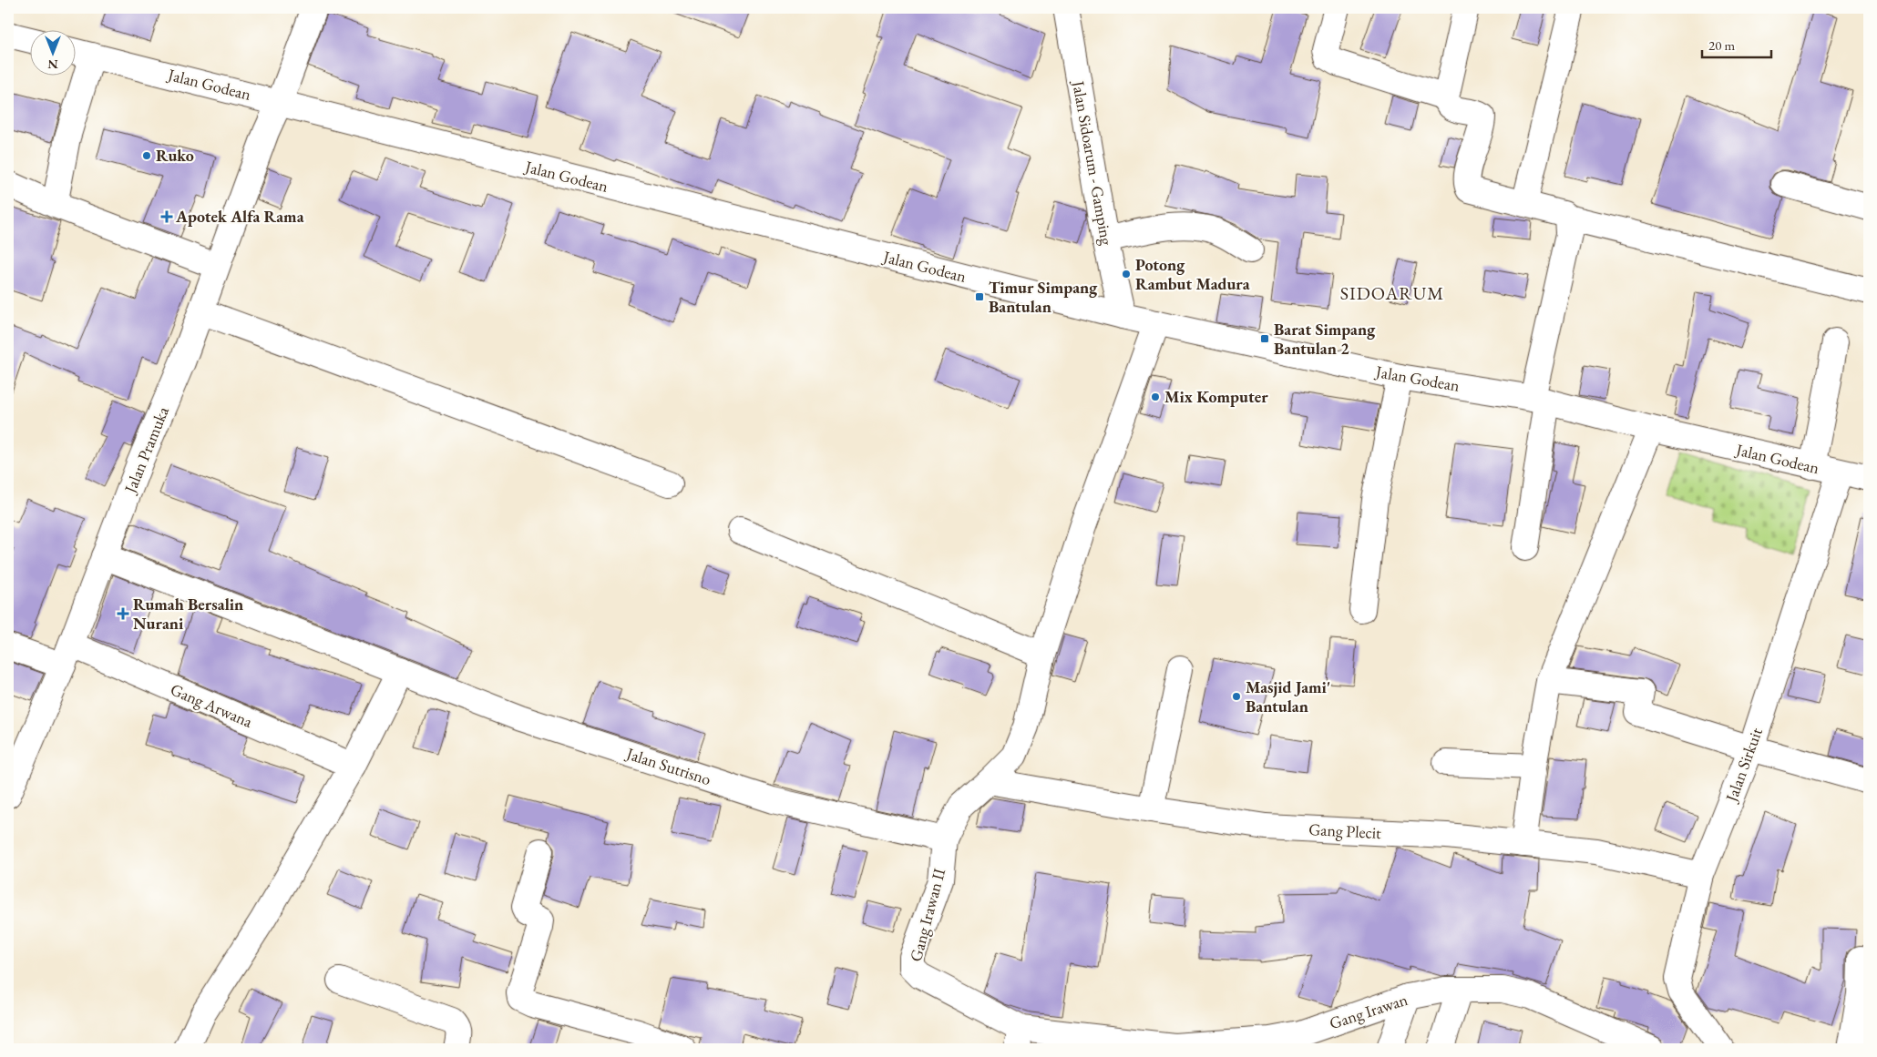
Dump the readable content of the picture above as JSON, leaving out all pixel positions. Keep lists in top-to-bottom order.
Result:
{
  "streets": {
    "street": [
      "Jalan Godean",
      "Jalan Sidoarum - Gamping",
      "Jalan Pramuka",
      "Gang Arwana",
      "Jalan Sirkuit",
      "Jalan Sutrisno",
      "Gang Plecit",
      "Gang Irawan II",
      "Gang Irawan"
    ]
  },
  "crossings": [
    ["Jalan Godean", "Jalan Sidoarum - Gamping"],
    ["Jalan Godean", "Jalan Pramuka"],
    ["Jalan Godean", "Jalan Sirkuit"],
    ["Jalan Godean", "Gang Irawan II"],
    ["Jalan Pramuka", "Gang Arwana"],
    ["Jalan Pramuka", "Jalan Sutrisno"],
    ["Jalan Sirkuit", "Gang Plecit"],
    ["Jalan Sutrisno", "Gang Irawan II"],
    ["Gang Plecit", "Gang Irawan II"],
    ["Gang Irawan II", "Gang Irawan"]
  ],
  "districts": ["SIDOARUM"],
  "places": {
    "other": [
      "Ruko",
      "Potong Rambut Madura",
      "Mix Komputer",
      "Masjid Jami' Bantulan"
    ],
    "health": ["Apotek Alfa Rama", "Rumah Bersalin Nurani"],
    "transit": ["Timur Simpang Bantulan", "Barat Simpang Bantulan 2"]
  },
  "scale_bar": "20 m",
  "north": "bottom"
}
